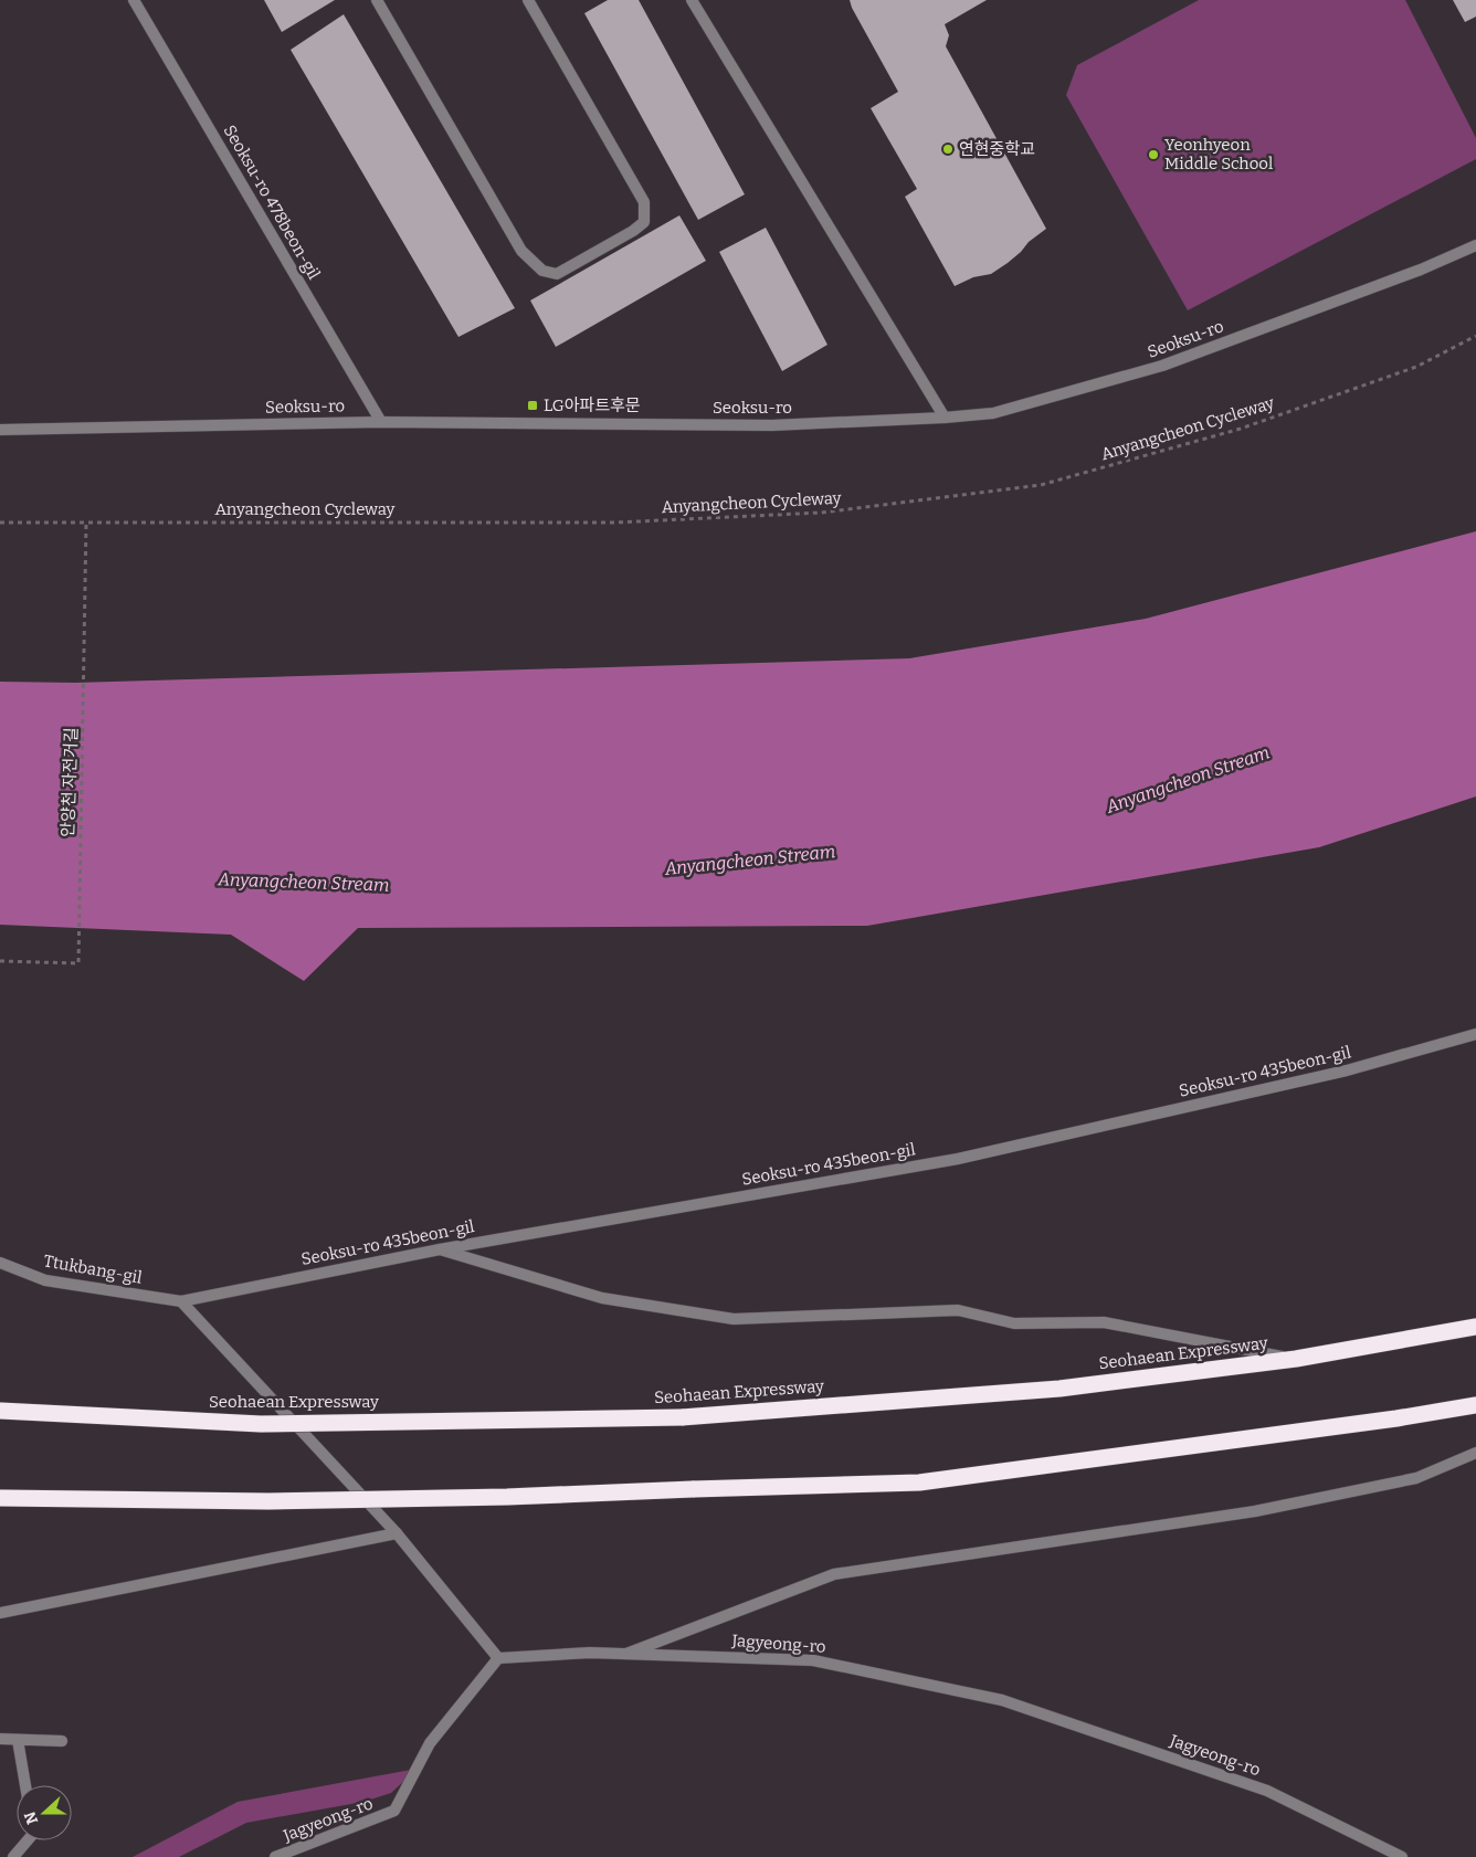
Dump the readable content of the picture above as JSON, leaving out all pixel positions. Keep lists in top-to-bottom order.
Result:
{
  "streets": {
    "highway": ["Seohaean Expressway"],
    "street": [
      "Seoksu-ro 478beon-gil",
      "Seoksu-ro",
      "Seoksu-ro 435beon-gil",
      "Ttukbang-gil",
      "Jagyeong-ro"
    ],
    "path": ["Anyangcheon Cycleway", "안양천 자전거길"]
  },
  "crossings": [
    ["Seoksu-ro 478beon-gil", "Seoksu-ro"],
    ["Anyangcheon Cycleway", "안양천 자전거길"],
    ["Seoksu-ro 435beon-gil", "Ttukbang-gil"]
  ],
  "water": ["Anyangcheon Stream"],
  "places": {
    "other": ["연현중학교", "Yeonhyeon Middle School"],
    "transit": ["LG아파트후문"]
  },
  "north": "left"
}
